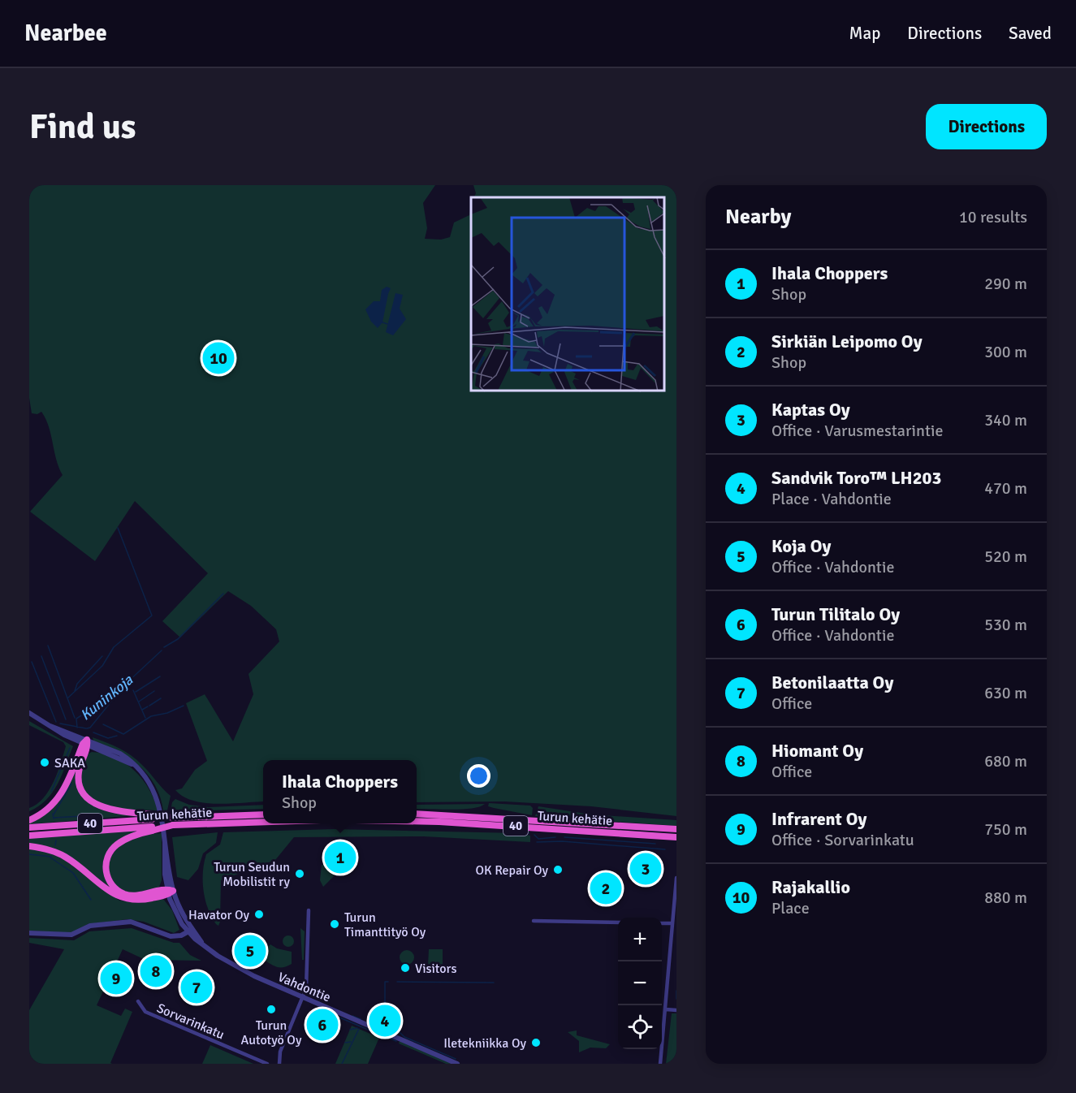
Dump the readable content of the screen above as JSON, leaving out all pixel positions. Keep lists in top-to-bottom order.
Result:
{
  "streets": {
    "highway": ["Turun kehätie", "40"],
    "street": ["Vahdontie", "Sorvarinkatu"]
  },
  "water": ["Kuninkoja"],
  "places": [
    "SAKA",
    "OK Repair Oy",
    "Turun Seudun Mobilistit ry",
    "Havator Oy",
    "Turun Timanttityö Oy",
    "Visitors",
    "Turun Autotyö Oy",
    "Iletekniikka Oy"
  ],
  "page": {
    "header": "Nearbee",
    "nav": ["Map", "Directions", "Saved"],
    "buttons": "Directions",
    "title": "Find us",
    "heading": ["Nearby", "10 results"],
    "list": [
      {
        "mark": "1",
        "name": "Ihala Choppers",
        "note": "Shop",
        "value": "290 m"
      },
      {
        "mark": "2",
        "name": "Sirkiän Leipomo Oy",
        "note": "Shop",
        "value": "300 m"
      },
      {
        "mark": "3",
        "name": "Kaptas Oy",
        "note": "Office · Varusmestarintie",
        "value": "340 m"
      },
      {
        "mark": "4",
        "name": "Sandvik Toro™ LH203",
        "note": "Place · Vahdontie",
        "value": "470 m"
      },
      {
        "mark": "5",
        "name": "Koja Oy",
        "note": "Office · Vahdontie",
        "value": "520 m"
      },
      {
        "mark": "6",
        "name": "Turun Tilitalo Oy",
        "note": "Office · Vahdontie",
        "value": "530 m"
      },
      {
        "mark": "7",
        "name": "Betonilaatta Oy",
        "note": "Office",
        "value": "630 m"
      },
      {
        "mark": "8",
        "name": "Hiomant Oy",
        "note": "Office",
        "value": "680 m"
      },
      {
        "mark": "9",
        "name": "Infrarent Oy",
        "note": "Office · Sorvarinkatu",
        "value": "750 m"
      },
      {
        "mark": "10",
        "name": "Rajakallio",
        "note": "Place",
        "value": "880 m"
      }
    ],
    "pins": [
      "10",
      "1",
      "3",
      "2",
      "5",
      "8",
      "9",
      "7",
      "4",
      "6"
    ],
    "popup": ["Ihala Choppers", "Shop"],
    "map_buttons": ["+", "−"]
  }
}
